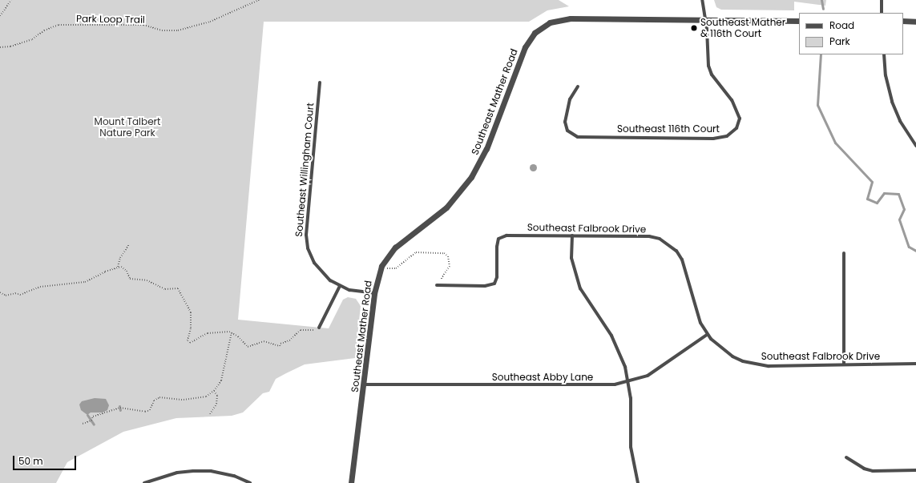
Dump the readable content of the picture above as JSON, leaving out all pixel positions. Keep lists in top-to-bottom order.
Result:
{
  "streets": {
    "street": [
      "Southeast Mather Road",
      "Southeast 116th Court",
      "Southeast Willingham Court",
      "Southeast Falbrook Drive",
      "Southeast Abby Lane"
    ],
    "path": ["Park Loop Trail"]
  },
  "crossings": [
    ["Southeast Mather Road", "Southeast 116th Court"],
    ["Southeast Mather Road", "Southeast Willingham Court"],
    ["Southeast Mather Road", "Southeast Abby Lane"],
    ["Southeast Falbrook Drive", "Southeast Abby Lane"]
  ],
  "parks": ["Mount Talbert Nature Park"],
  "places": ["Southeast Mather & 116th Court"],
  "legend": ["Road", "Park"],
  "scale_bar": "50 m"
}
